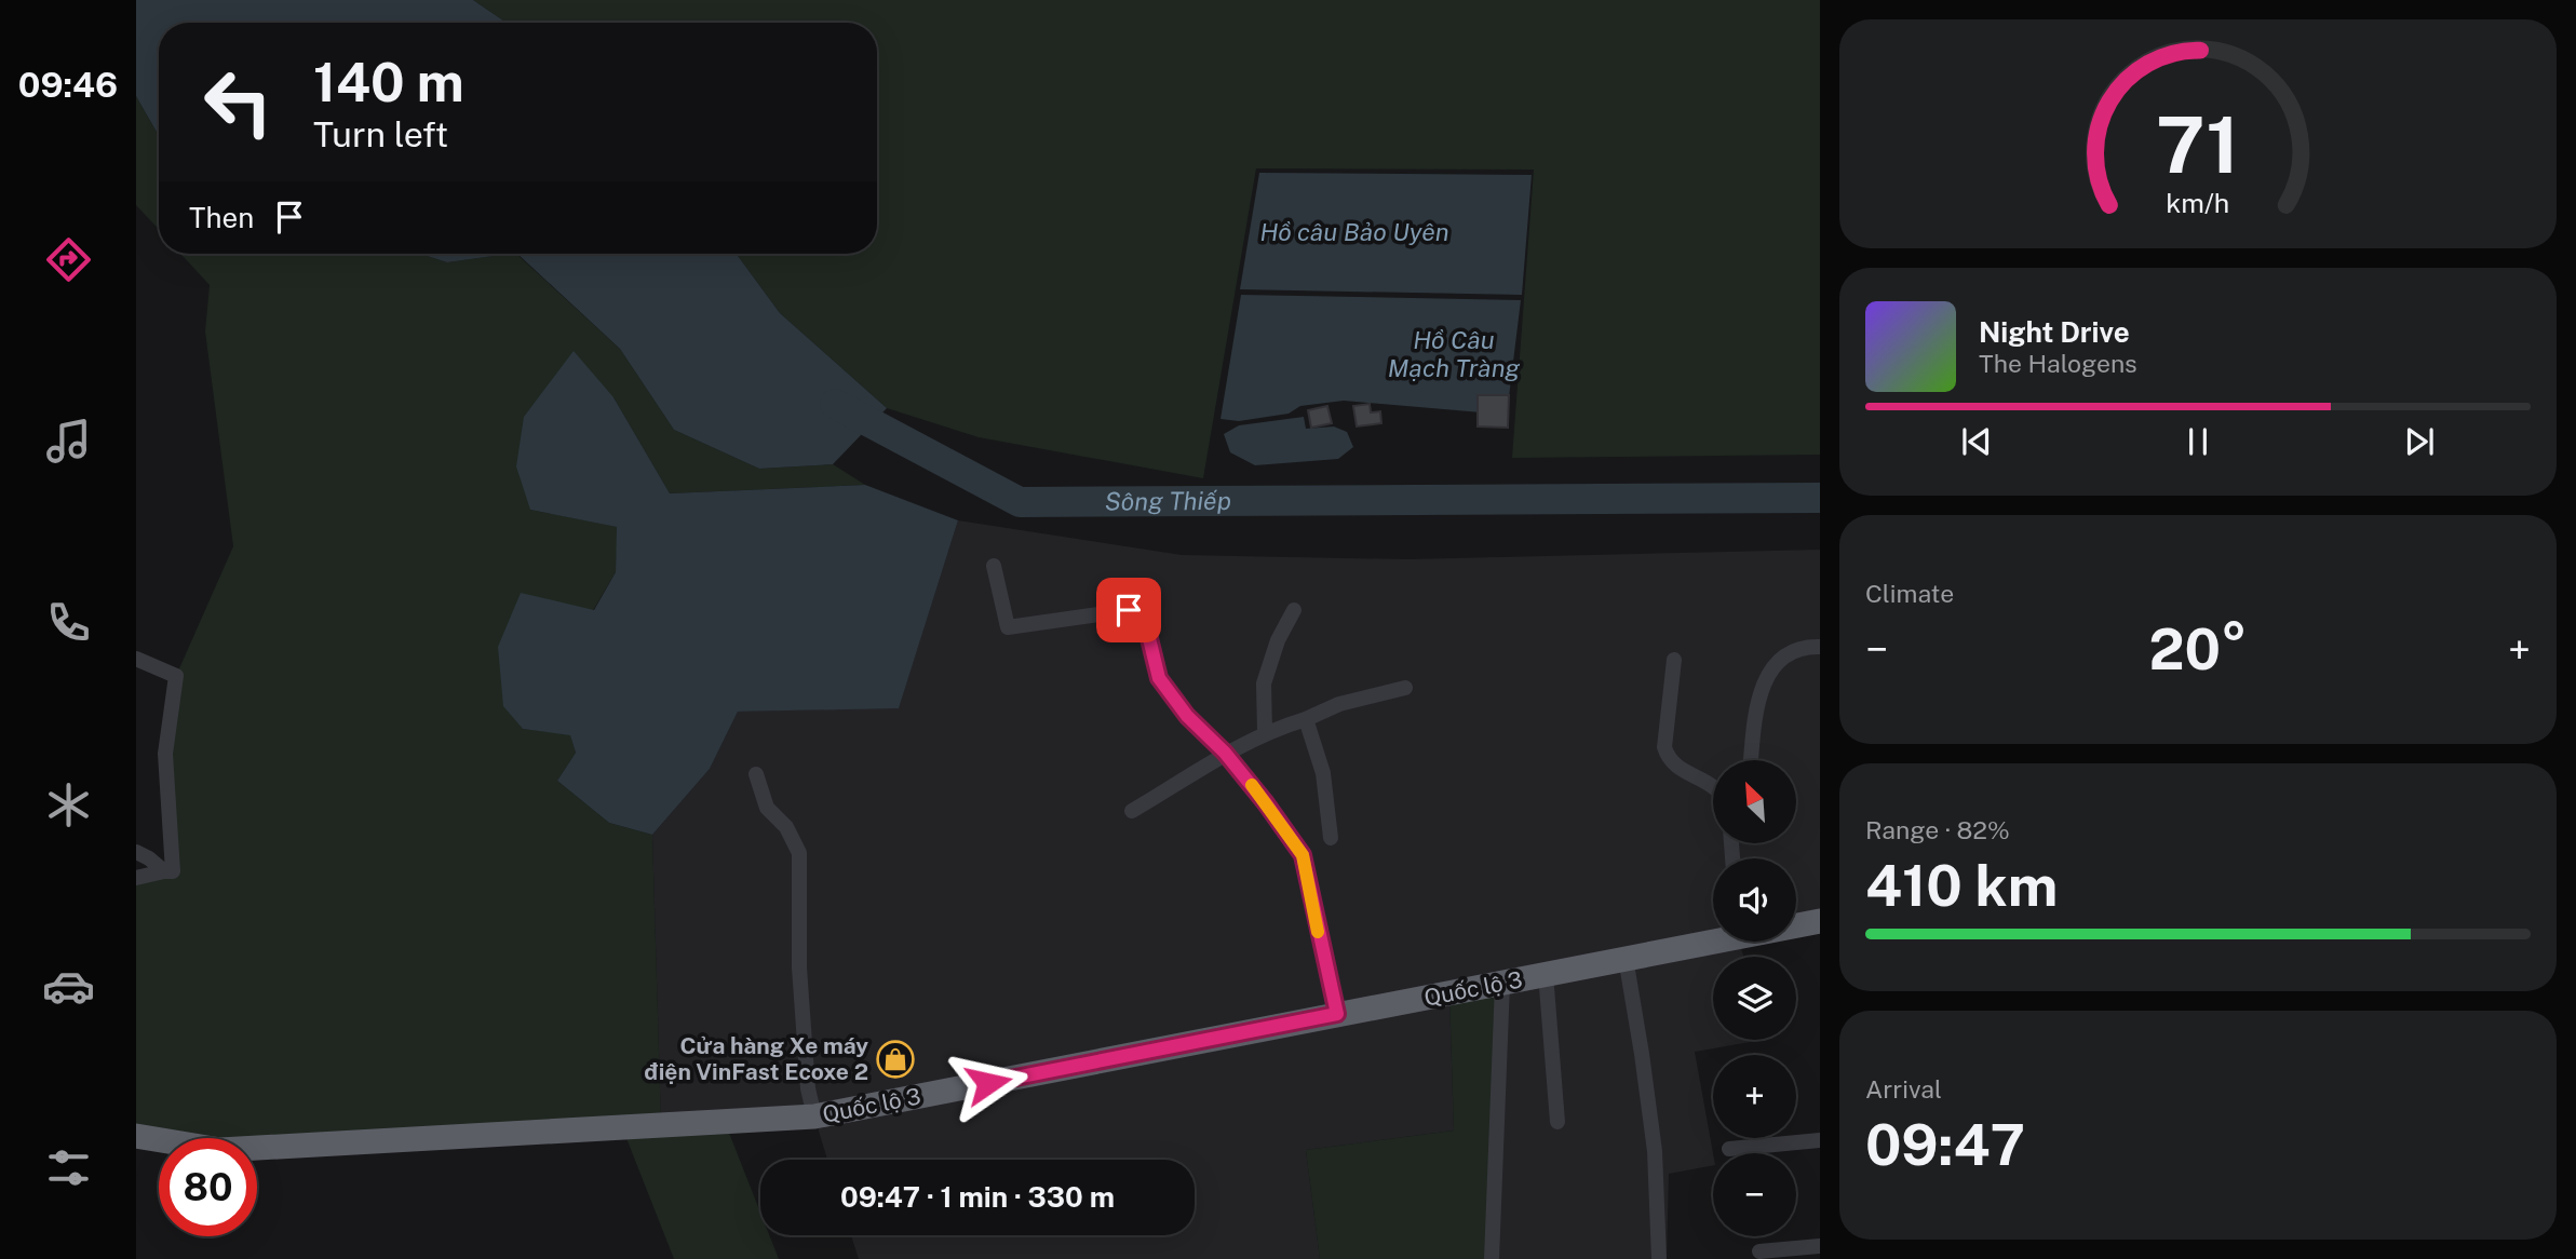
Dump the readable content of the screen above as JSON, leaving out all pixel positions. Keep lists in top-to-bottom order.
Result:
{
  "streets": {
    "highway": ["Quốc lộ 3"]
  },
  "water": ["Hồ câu Bảo Uyên", "Hồ Câu Mạch Tràng", "Sông Thiếp"],
  "places": {
    "shop": ["Cửa hàng Xe máy điện VinFast Ecoxe 2"]
  },
  "north": "top left",
  "page": {
    "tabs": "09:46",
    "turn": ["140 m", "Turn left"],
    "then": "Then",
    "song": ["Night Drive", "The Halogens"],
    "tile": [
      "Climate",
      ["Range · 82%", "410 km"],
      ["Arrival", "09:47"]
    ],
    "heat": ["−", "20°", "+"],
    "map_buttons": ["+", "−"],
    "limit": "80",
    "trip": "09:47 · 1 min · 330 m",
    "gauge": ["71", "km/h"]
  }
}
